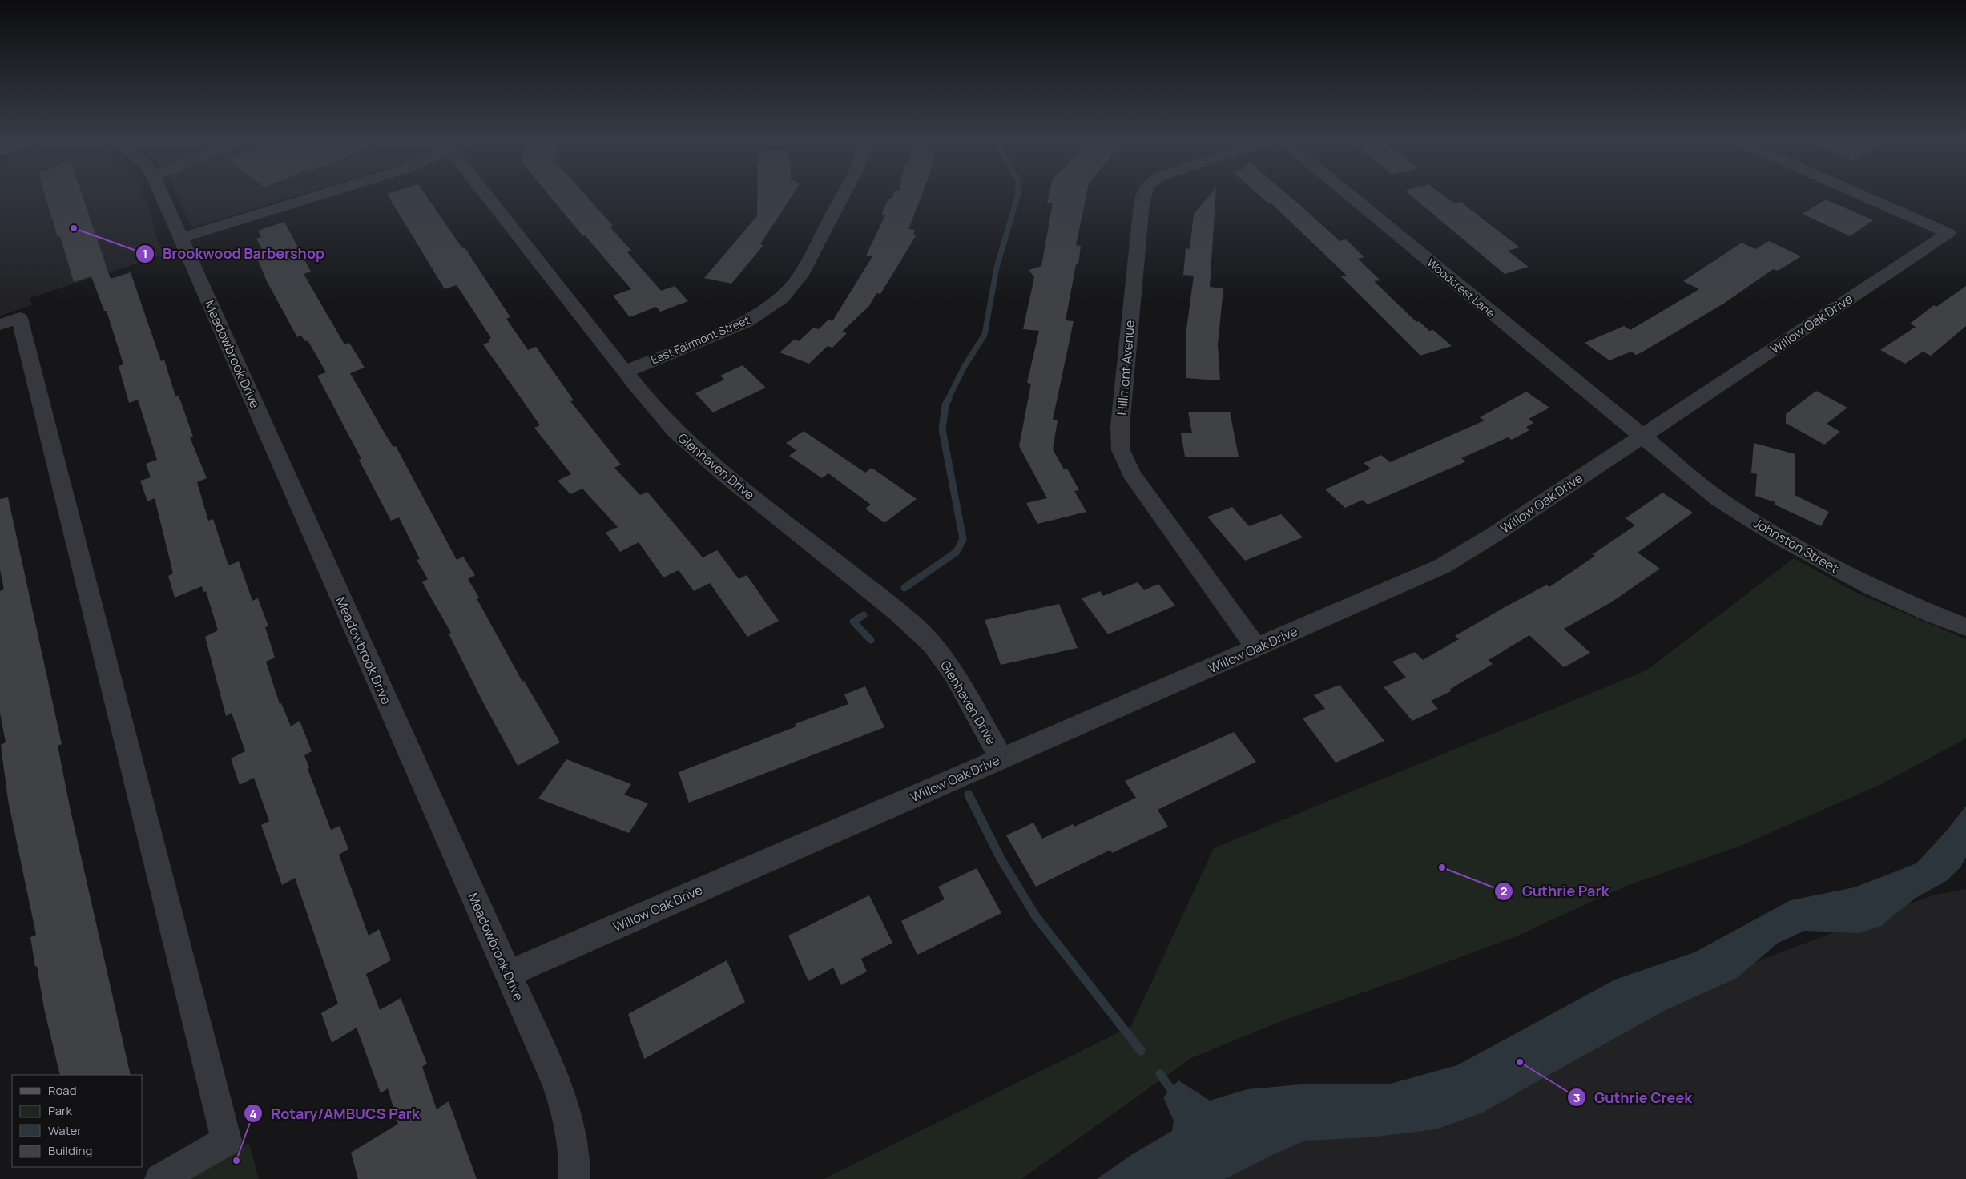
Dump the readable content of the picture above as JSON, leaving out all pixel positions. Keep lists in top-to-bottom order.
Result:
{
  "streets": {
    "street": [
      "Woodcrest Lane",
      "Willow Oak Drive",
      "East Fairmont Street",
      "Meadowbrook Drive",
      "Hillmont Avenue",
      "Glenhaven Drive",
      "Johnston Street"
    ]
  },
  "crossings": [
    ["Woodcrest Lane", "Willow Oak Drive"],
    ["Woodcrest Lane", "Johnston Street"],
    ["Willow Oak Drive", "Meadowbrook Drive"],
    ["Willow Oak Drive", "Hillmont Avenue"],
    ["Willow Oak Drive", "Glenhaven Drive"],
    ["Willow Oak Drive", "Johnston Street"],
    ["East Fairmont Street", "Glenhaven Drive"]
  ],
  "places": [
    "Brookwood Barbershop",
    "Guthrie Park",
    "Guthrie Creek",
    "Rotary/AMBUCS Park"
  ],
  "legend": [
    "Road",
    "Park",
    "Water",
    "Building"
  ]
}
